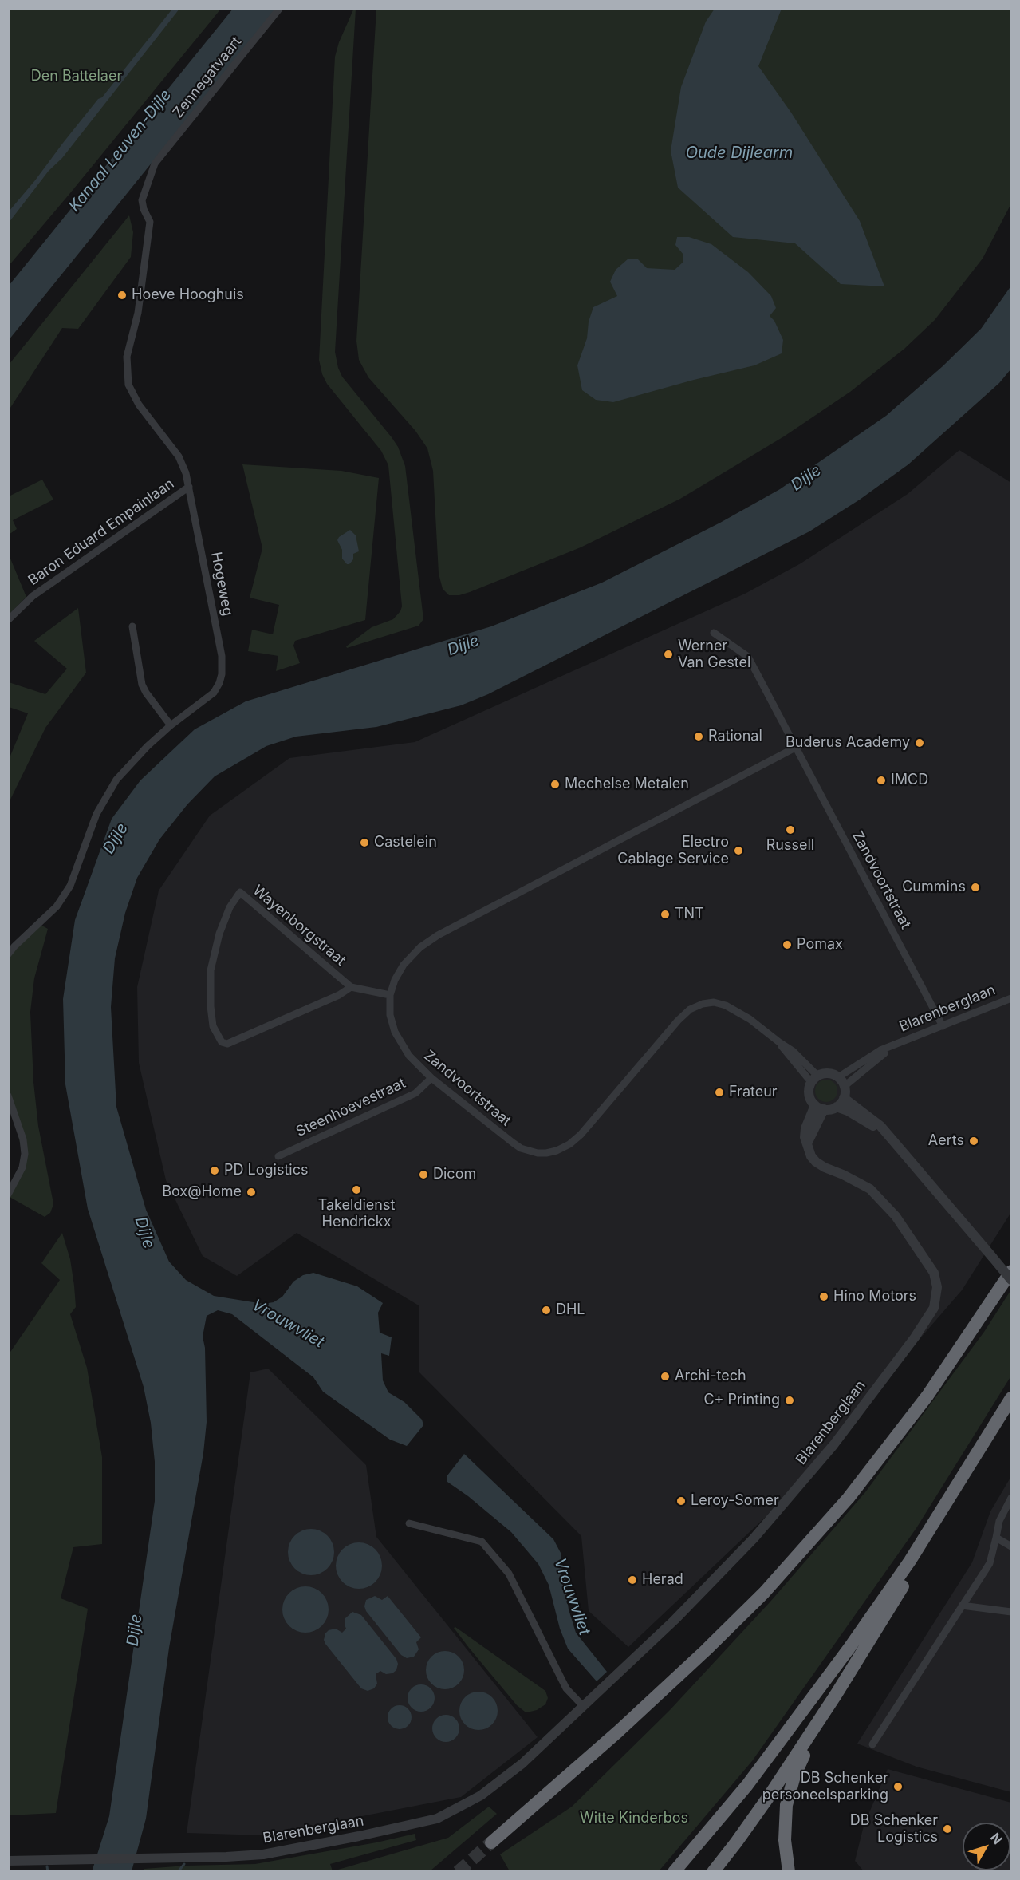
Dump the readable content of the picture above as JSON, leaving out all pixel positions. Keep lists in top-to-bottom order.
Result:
{
  "streets": {
    "street": [
      "Zennegatvaart",
      "Baron Eduard Empainlaan",
      "Hogeweg",
      "Zandvoortstraat",
      "Wayenborgstraat",
      "Blarenberglaan",
      "Steenhoevestraat"
    ]
  },
  "crossings": [
    ["Zennegatvaart", "Hogeweg"],
    ["Baron Eduard Empainlaan", "Hogeweg"],
    ["Zandvoortstraat", "Wayenborgstraat"],
    ["Zandvoortstraat", "Blarenberglaan"],
    ["Zandvoortstraat", "Steenhoevestraat"]
  ],
  "water": [
    "Kanaal Leuven-Dijle",
    "Oude Dijlearm",
    "Dijle",
    "Vrouwvliet"
  ],
  "parks": ["Den Battelaer", "Witte Kinderbos"],
  "places": [
    "Hoeve Hooghuis",
    "Werner Van Gestel",
    "Rational",
    "Buderus Academy",
    "IMCD",
    "Mechelse Metalen",
    "Russell",
    "Castelein",
    "Electro Cablage Service",
    "Cummins",
    "TNT",
    "Pomax",
    "Frateur",
    "Aerts",
    "PD Logistics",
    "Dicom",
    "Takeldienst Hendrickx",
    "Box@Home",
    "Hino Motors",
    "DHL",
    "Archi-tech",
    "C+ Printing",
    "Leroy-Somer",
    "Herad",
    "DB Schenker personeelsparking",
    "DB Schenker Logistics"
  ],
  "north": "top right"
}
